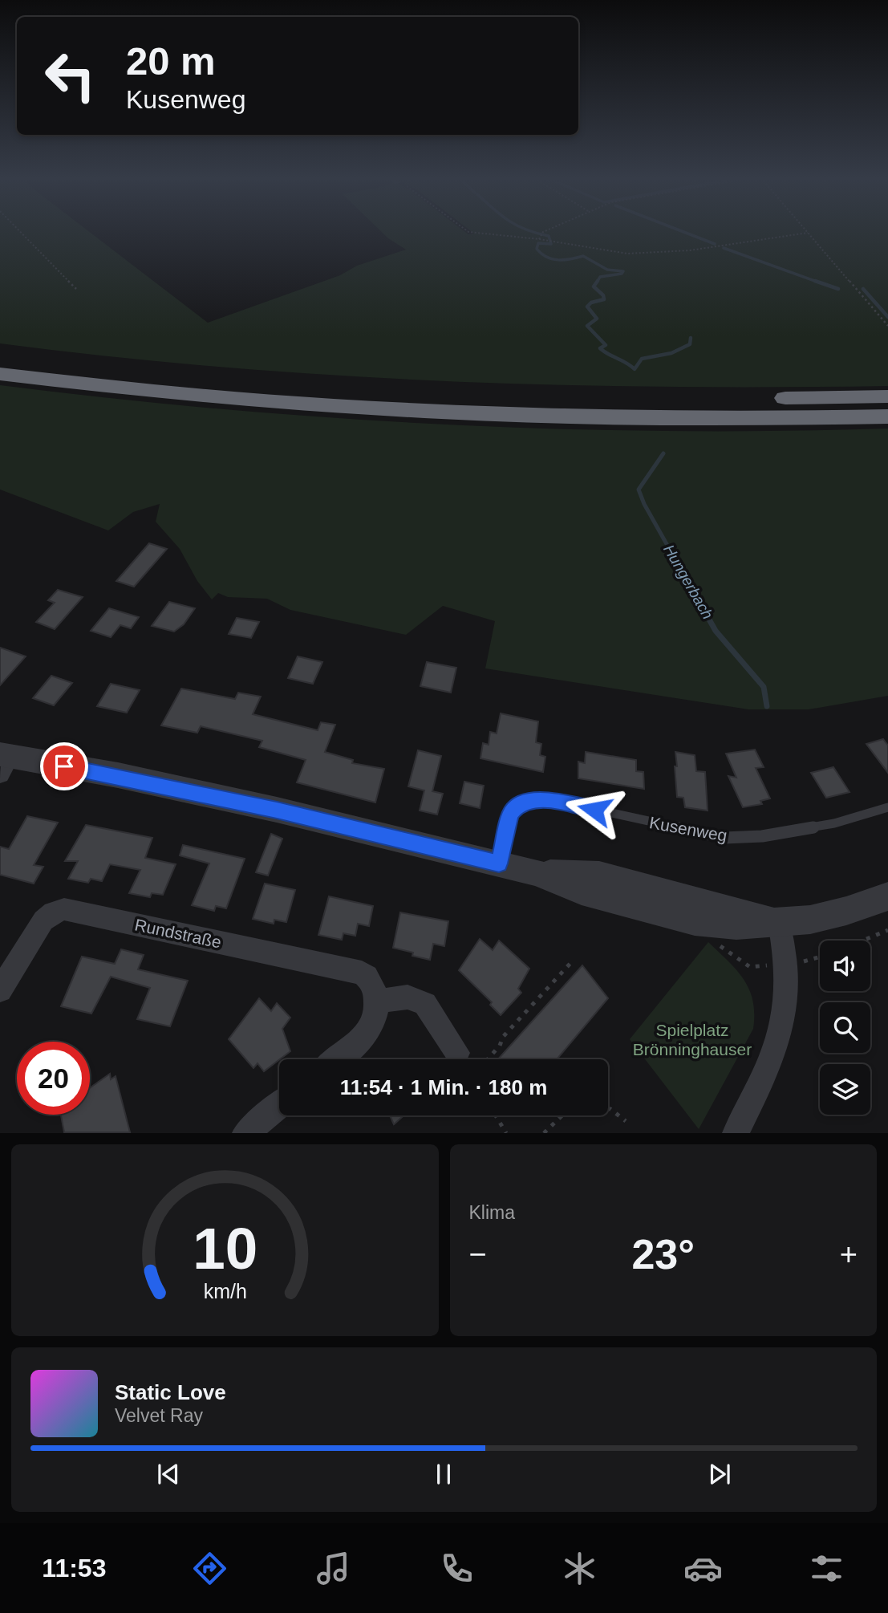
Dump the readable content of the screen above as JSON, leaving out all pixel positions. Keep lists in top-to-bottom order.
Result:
{
  "streets": {
    "street": ["Rundstraße"],
    "lane": ["Kusenweg"]
  },
  "water": ["Hungerbach"],
  "parks": ["Spielplatz Brönninghauser"],
  "page": {
    "turn": ["20 m", "Kusenweg"],
    "limit": "20",
    "trip": "11:54 · 1 Min. · 180 m",
    "tile": "Klima",
    "heat": ["−", "23°", "+"],
    "song": ["Static Love", "Velvet Ray"],
    "tabs": "11:53",
    "gauge": ["10", "km/h"]
  }
}
